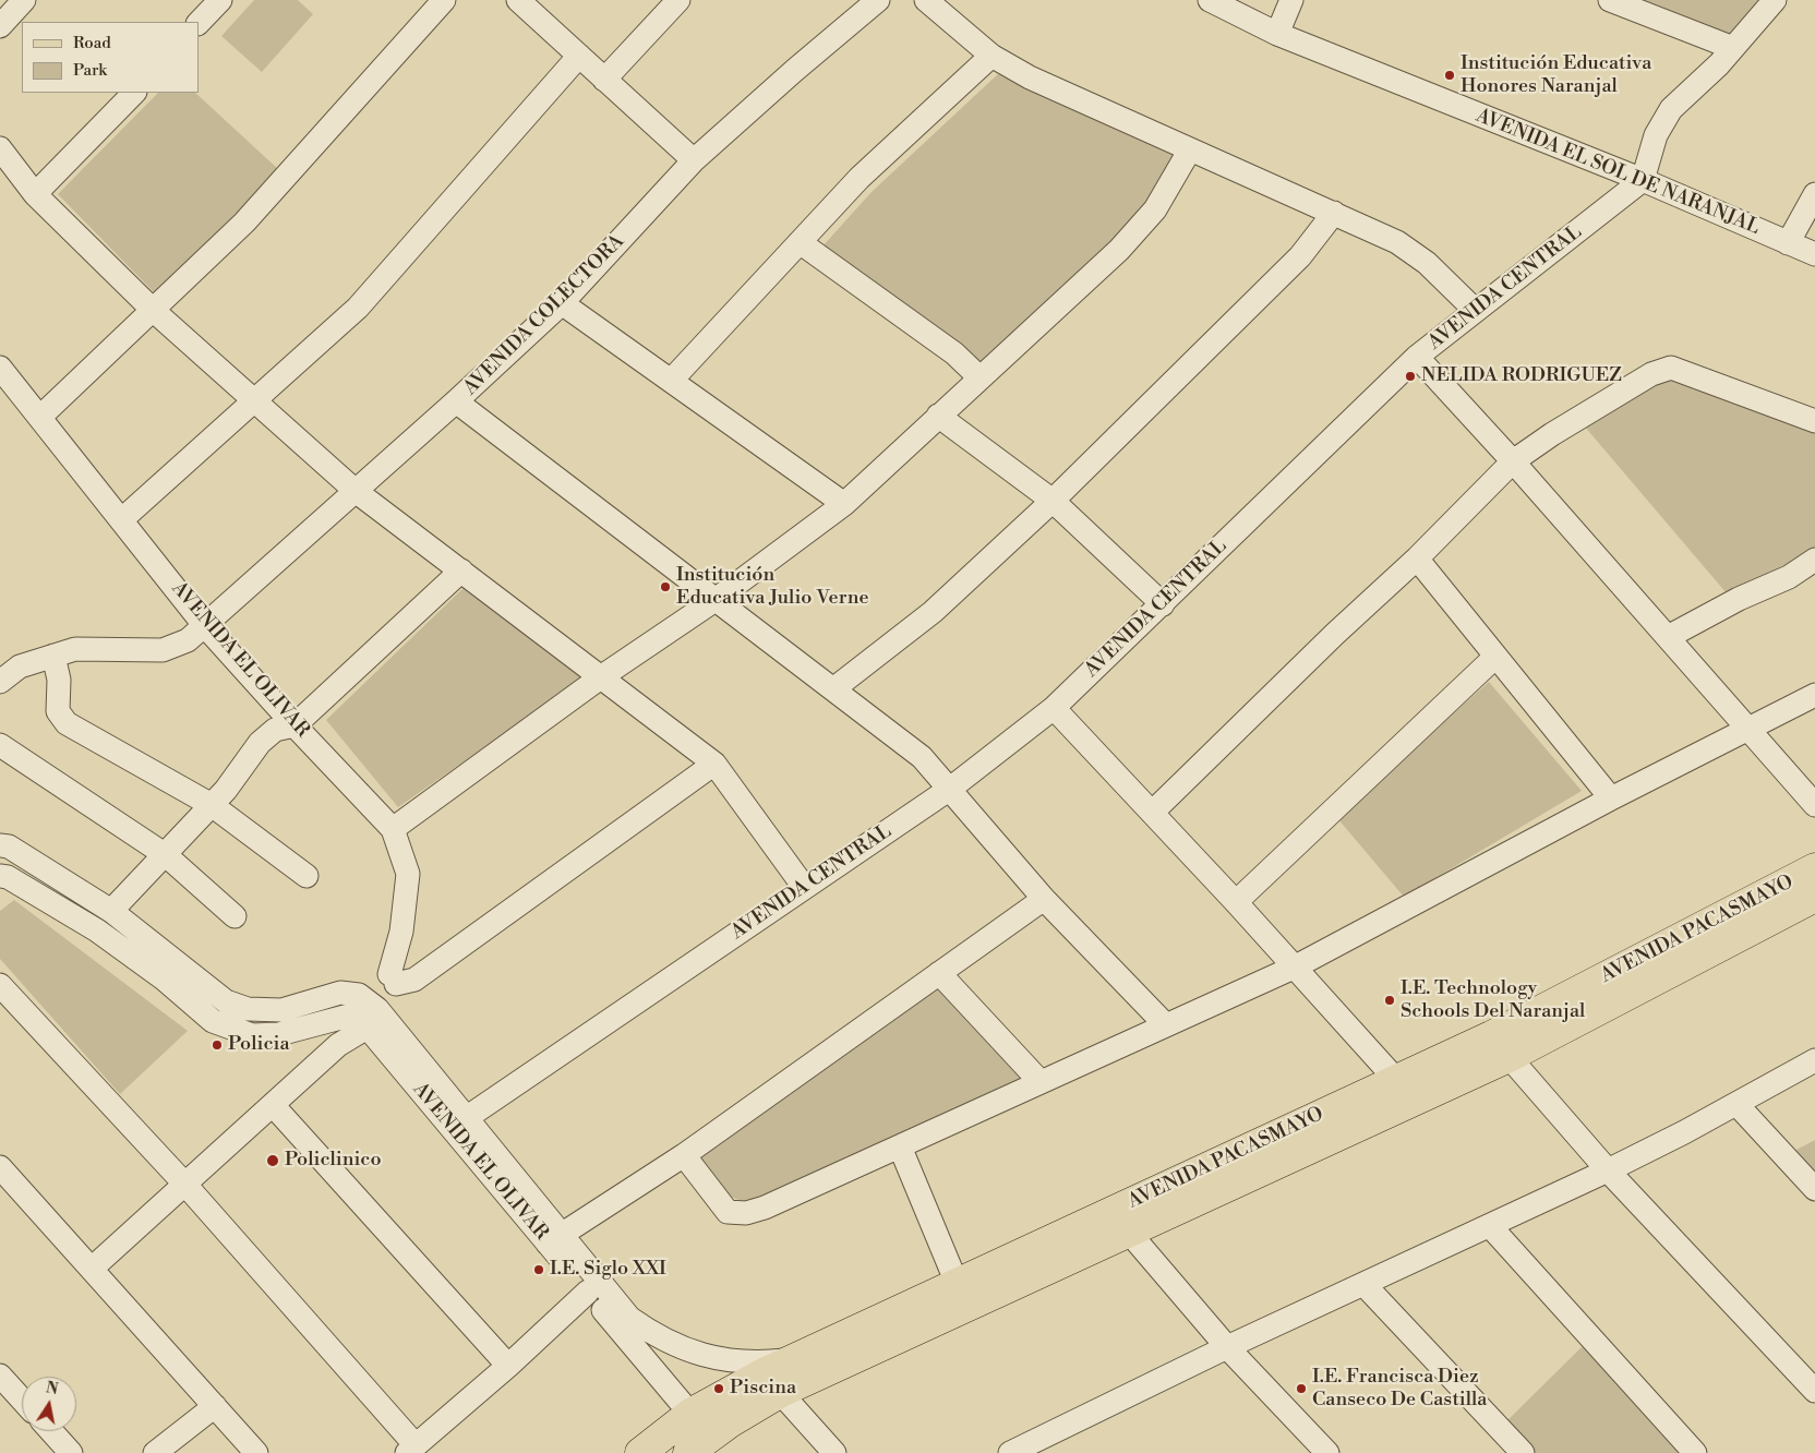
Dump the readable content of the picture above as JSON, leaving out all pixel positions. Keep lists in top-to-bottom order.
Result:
{
  "streets": {
    "main road": ["AVENIDA PACASMAYO"],
    "street": [
      "AVENIDA EL SOL DE NARANJAL",
      "AVENIDA CENTRAL",
      "AVENIDA COLECTORA",
      "AVENIDA EL OLIVAR"
    ]
  },
  "crossings": [
    ["AVENIDA EL SOL DE NARANJAL", "AVENIDA CENTRAL"],
    ["AVENIDA CENTRAL", "AVENIDA EL OLIVAR"],
    ["AVENIDA COLECTORA", "AVENIDA EL OLIVAR"],
    ["AVENIDA EL OLIVAR", "AVENIDA PACASMAYO"]
  ],
  "places": [
    "Institución Educativa Honores Naranjal",
    "NELIDA RODRIGUEZ",
    "Institución Educativa Julio Verne",
    "I.E. Technology Schools Del Naranjal",
    "Policia",
    "Policlinico",
    "I.E. Siglo XXI",
    "Piscina",
    "I.E. Francisca Diez Canseco De Castilla"
  ],
  "legend": ["Road", "Park"],
  "north": "top"
}
